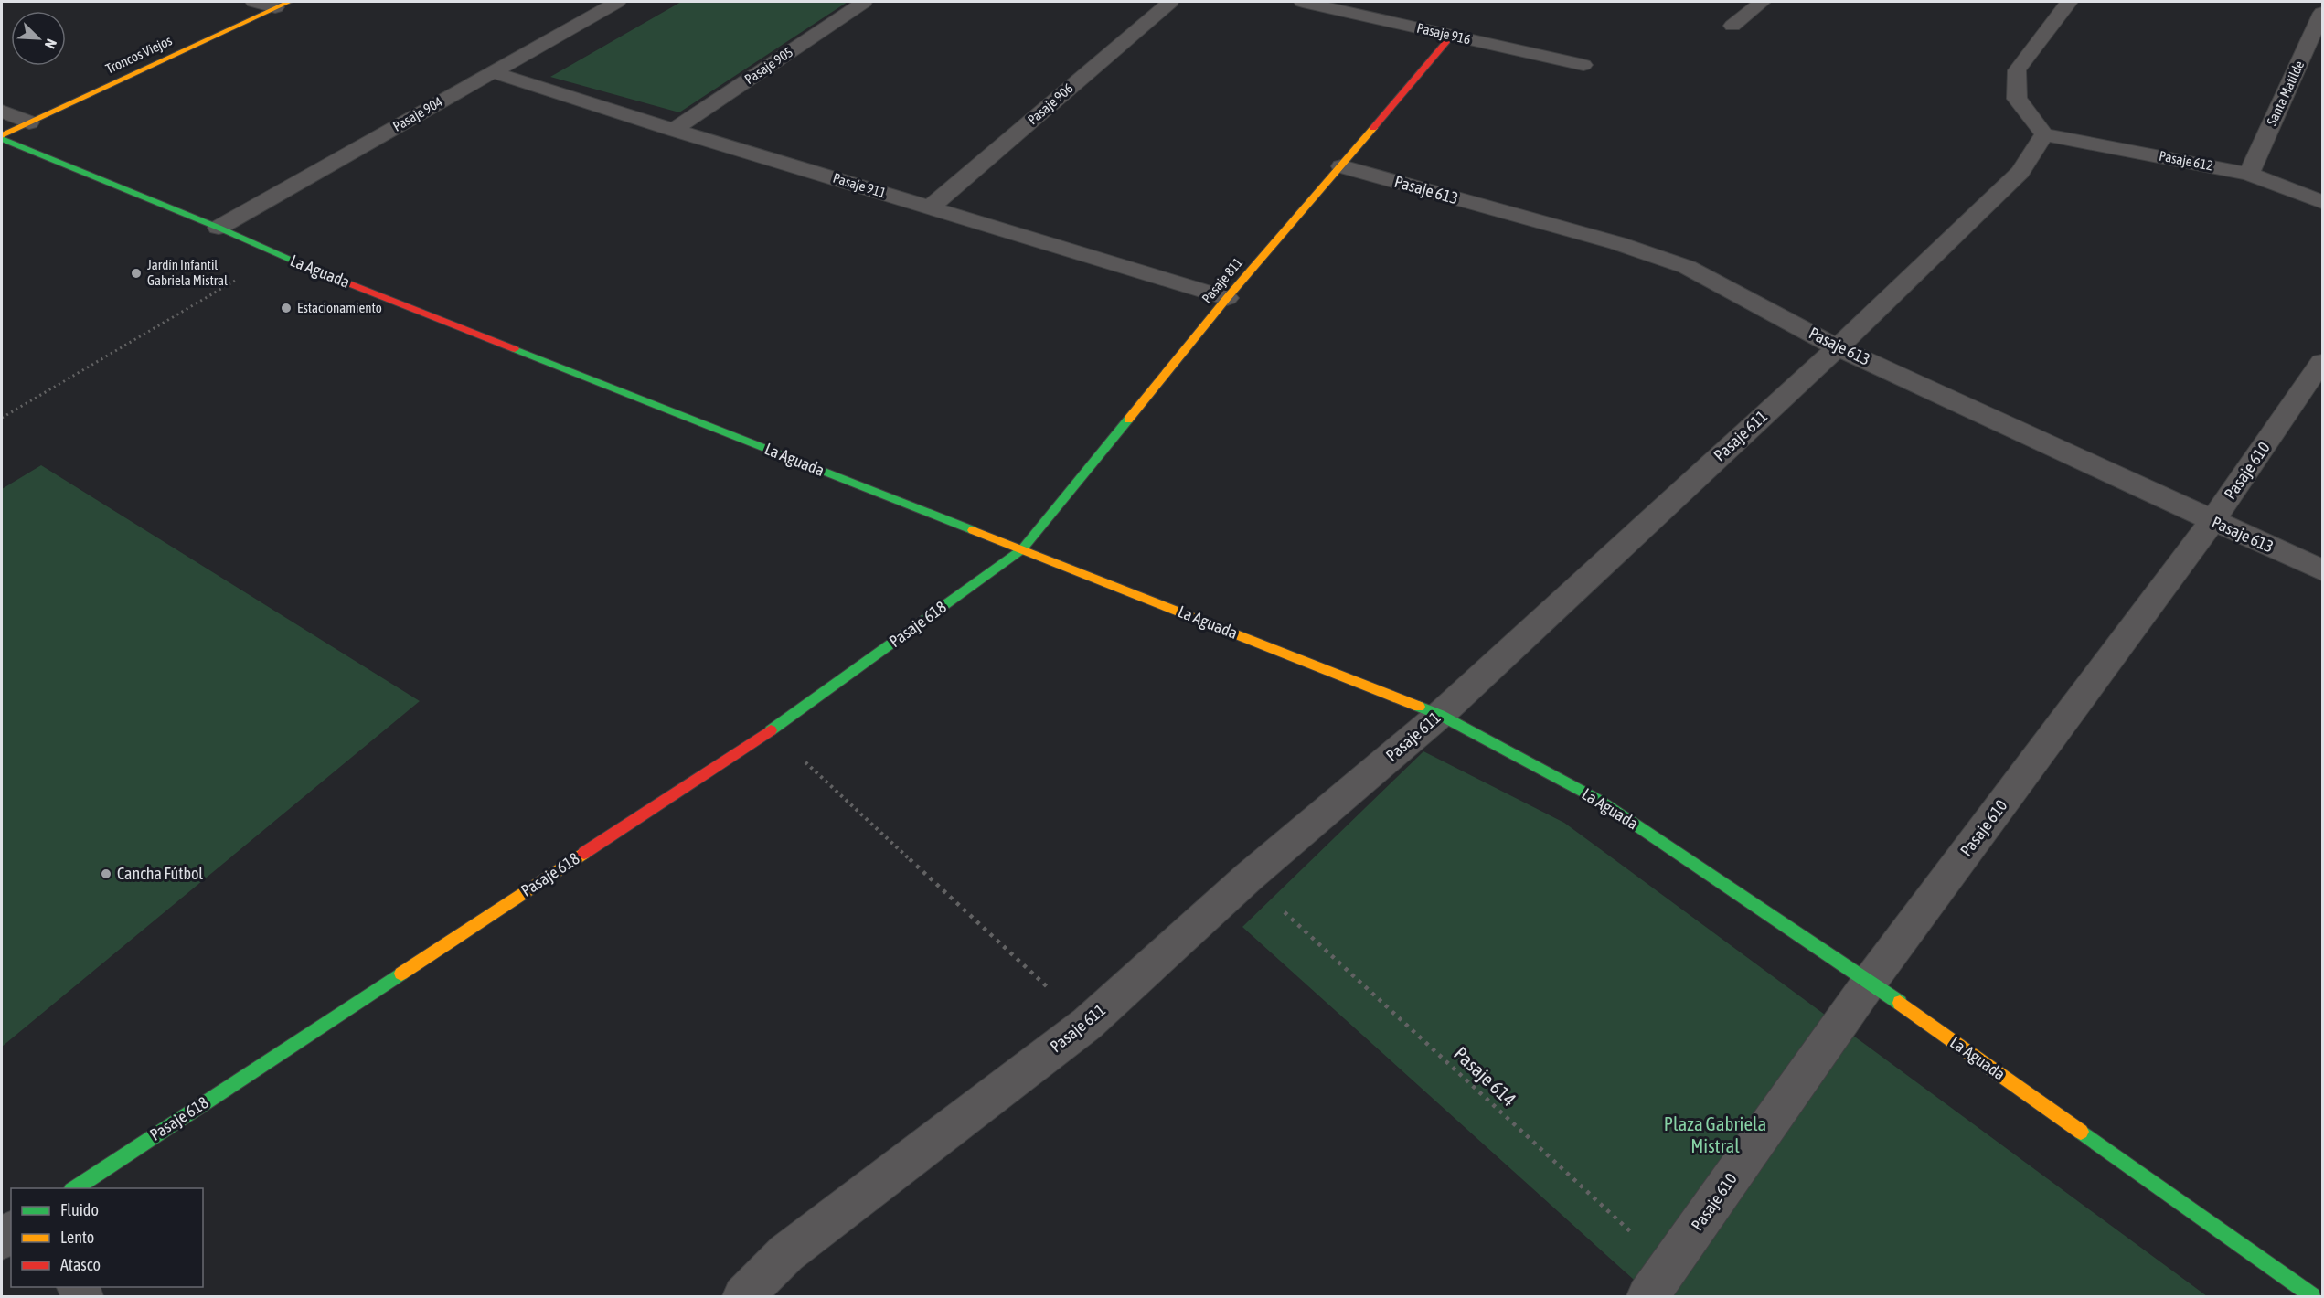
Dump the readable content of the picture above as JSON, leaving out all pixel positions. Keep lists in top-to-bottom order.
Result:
{
  "streets": {
    "street": [
      "Pasaje 916",
      "Troncos Viejos",
      "Pasaje 905",
      "Santa Matilde",
      "Pasaje 906",
      "Pasaje 904",
      "Pasaje 612",
      "Pasaje 911",
      "Pasaje 613",
      "La Aguada",
      "Pasaje 811",
      "Pasaje 611",
      "Pasaje 610",
      "Pasaje 618"
    ],
    "path": ["Pasaje 614"]
  },
  "crossings": [
    ["Pasaje 916", "Pasaje 811"],
    ["Pasaje 905", "Pasaje 911"],
    ["Santa Matilde", "Pasaje 612"],
    ["Pasaje 906", "Pasaje 911"],
    ["Pasaje 904", "Pasaje 911"],
    ["Pasaje 904", "La Aguada"],
    ["Pasaje 612", "Pasaje 611"],
    ["Pasaje 911", "Pasaje 811"],
    ["Pasaje 613", "Pasaje 811"],
    ["Pasaje 613", "Pasaje 611"],
    ["Pasaje 613", "Pasaje 610"],
    ["La Aguada", "Pasaje 811"],
    ["La Aguada", "Pasaje 611"],
    ["La Aguada", "Pasaje 610"],
    ["La Aguada", "Pasaje 618"],
    ["Pasaje 811", "Pasaje 618"],
    ["Pasaje 611", "Pasaje 614"],
    ["Pasaje 610", "Pasaje 614"]
  ],
  "parks": ["Plaza Gabriela Mistral"],
  "places": ["Jardín Infantil Gabriela Mistral", "Estacionamiento", "Cancha Fútbol"],
  "legend": ["Fluido", "Lento", "Atasco"],
  "north": "bottom right"
}
